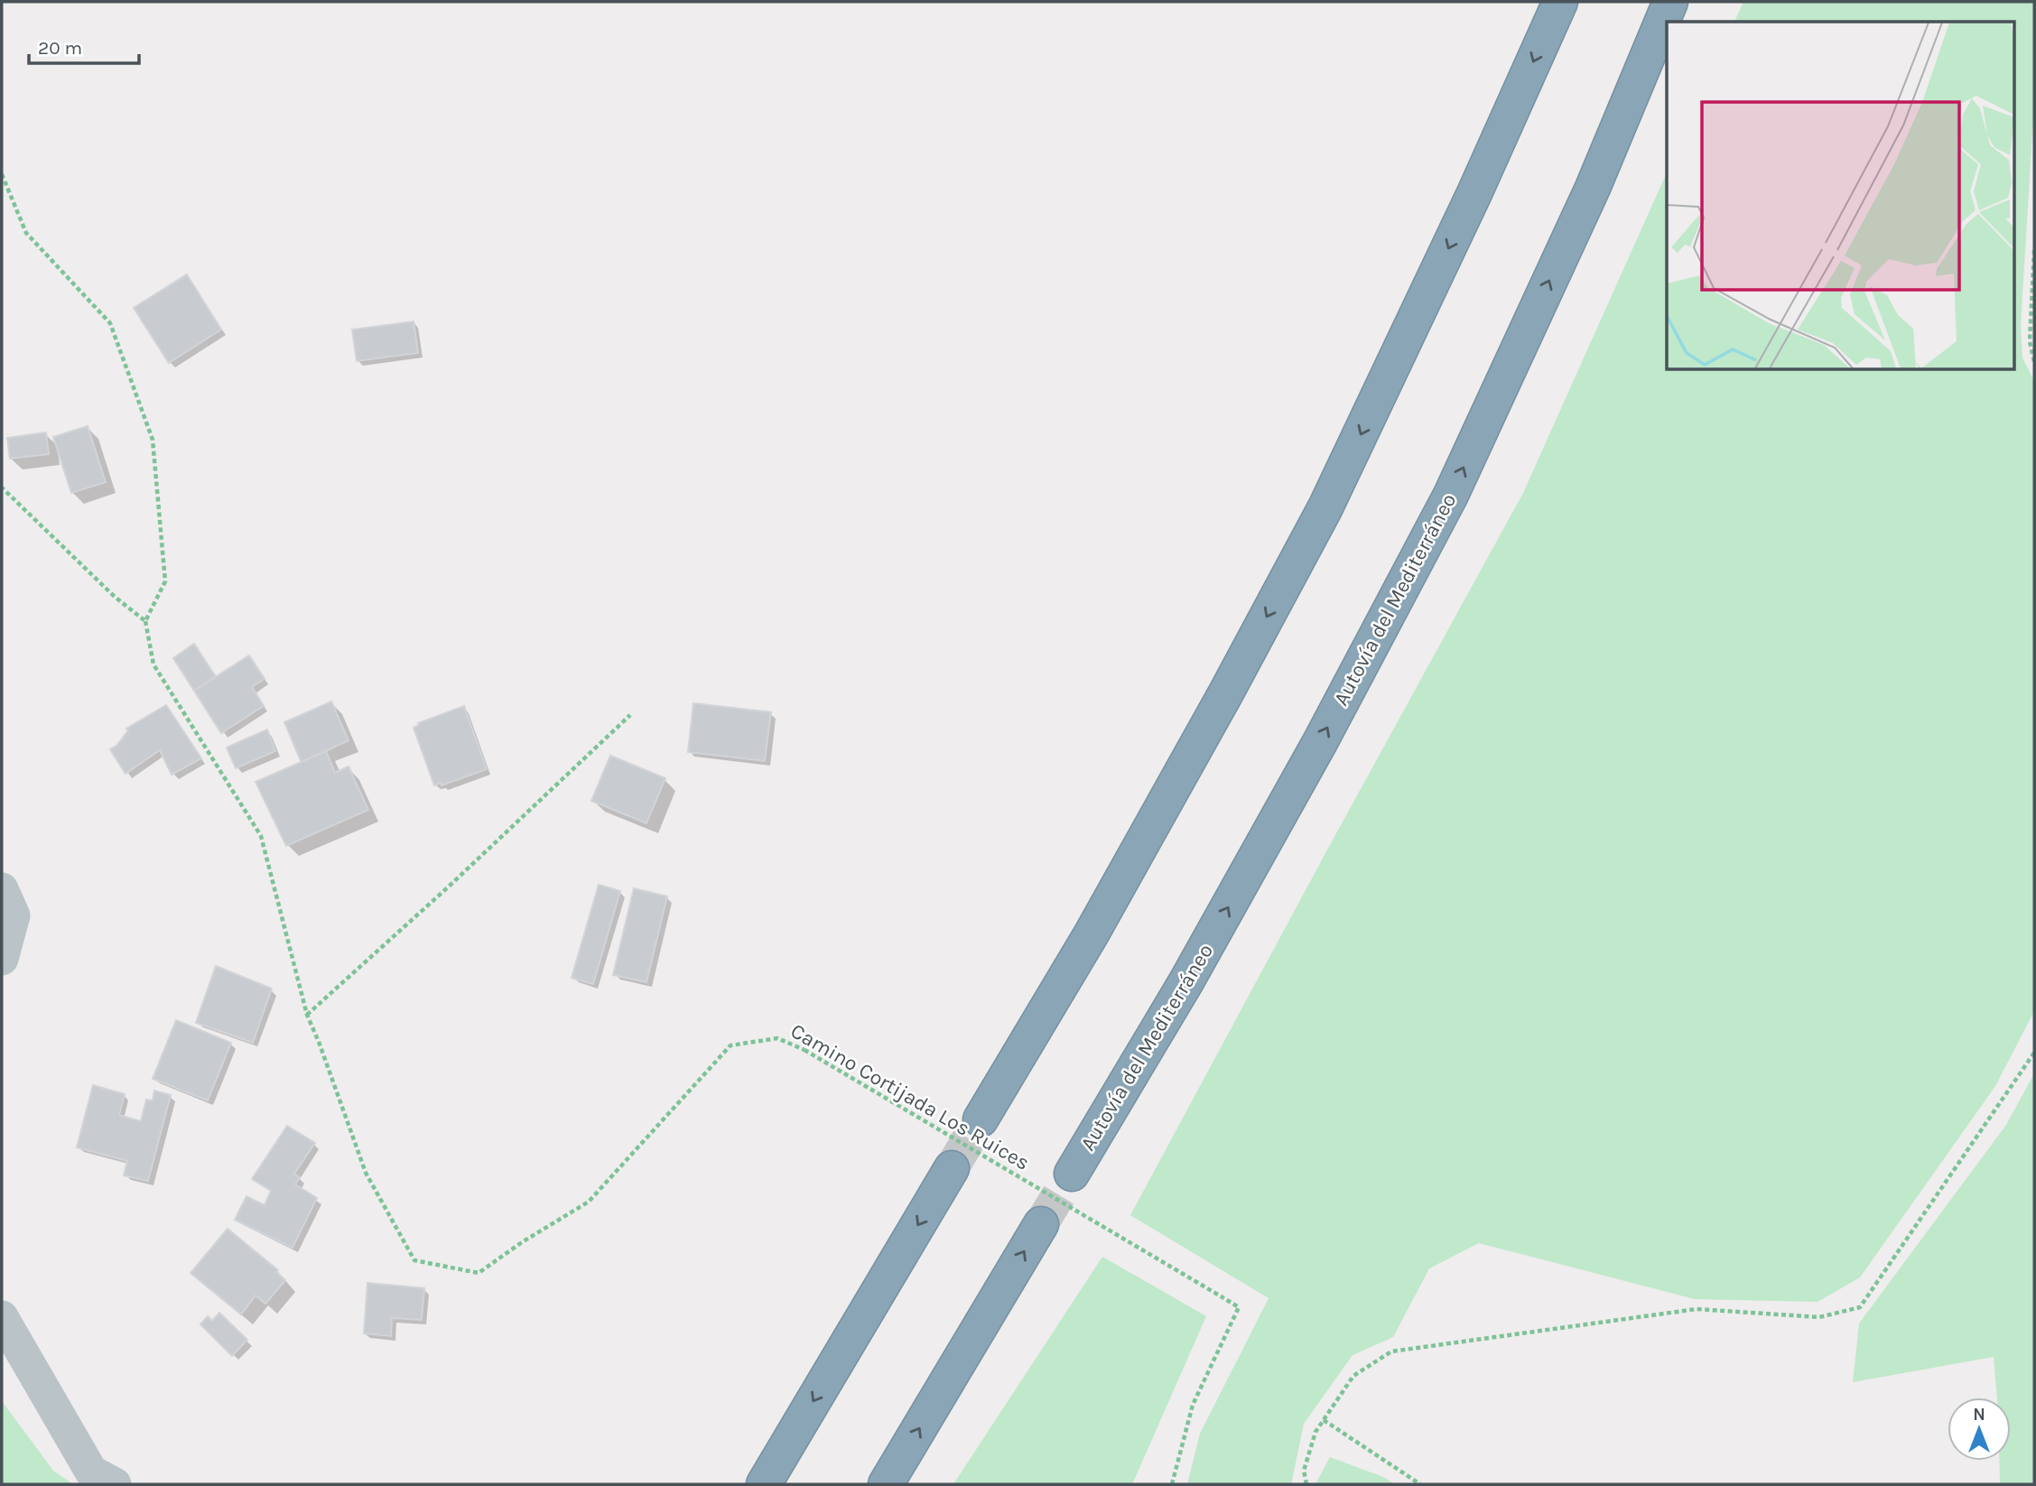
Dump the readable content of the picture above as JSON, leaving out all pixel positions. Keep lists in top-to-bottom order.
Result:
{
  "streets": {
    "highway": ["Autovía del Mediterráneo"],
    "path": ["Camino Cortijada Los Ruices"]
  },
  "scale_bar": "20 m",
  "north": "top"
}
